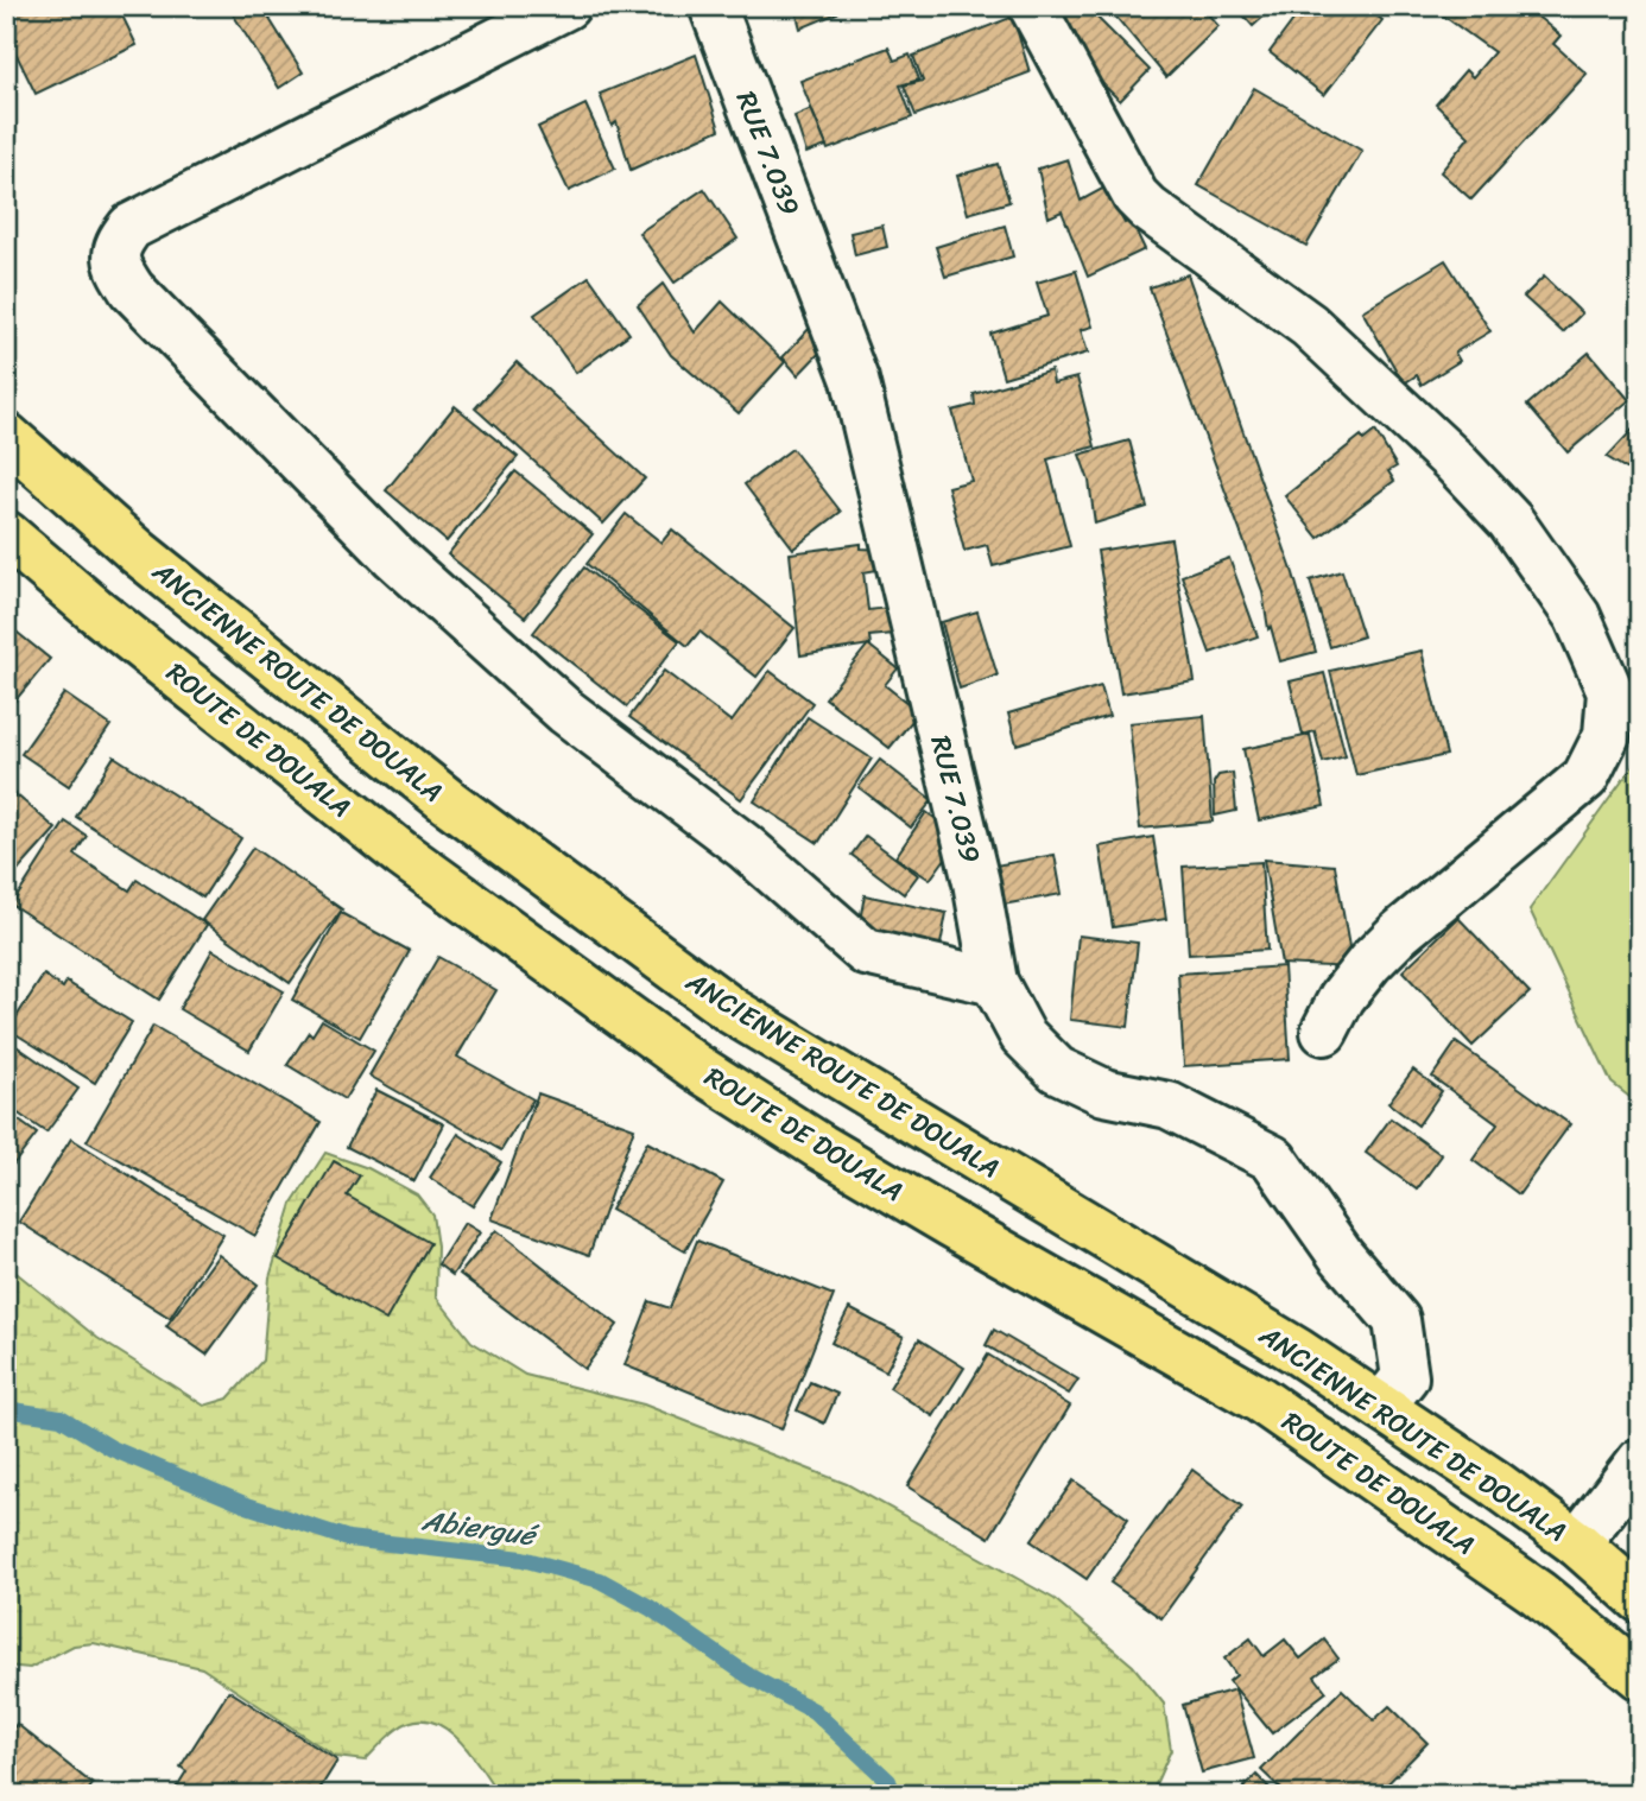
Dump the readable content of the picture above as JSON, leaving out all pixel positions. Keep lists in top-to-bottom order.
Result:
{
  "streets": {
    "main road": ["ANCIENNE ROUTE DE DOUALA", "ROUTE DE DOUALA"],
    "street": ["RUE 7.039"]
  },
  "crossings": [
    ["RUE 7.039", "ANCIENNE ROUTE DE DOUALA"]
  ],
  "water": ["Abiergué"]
}
